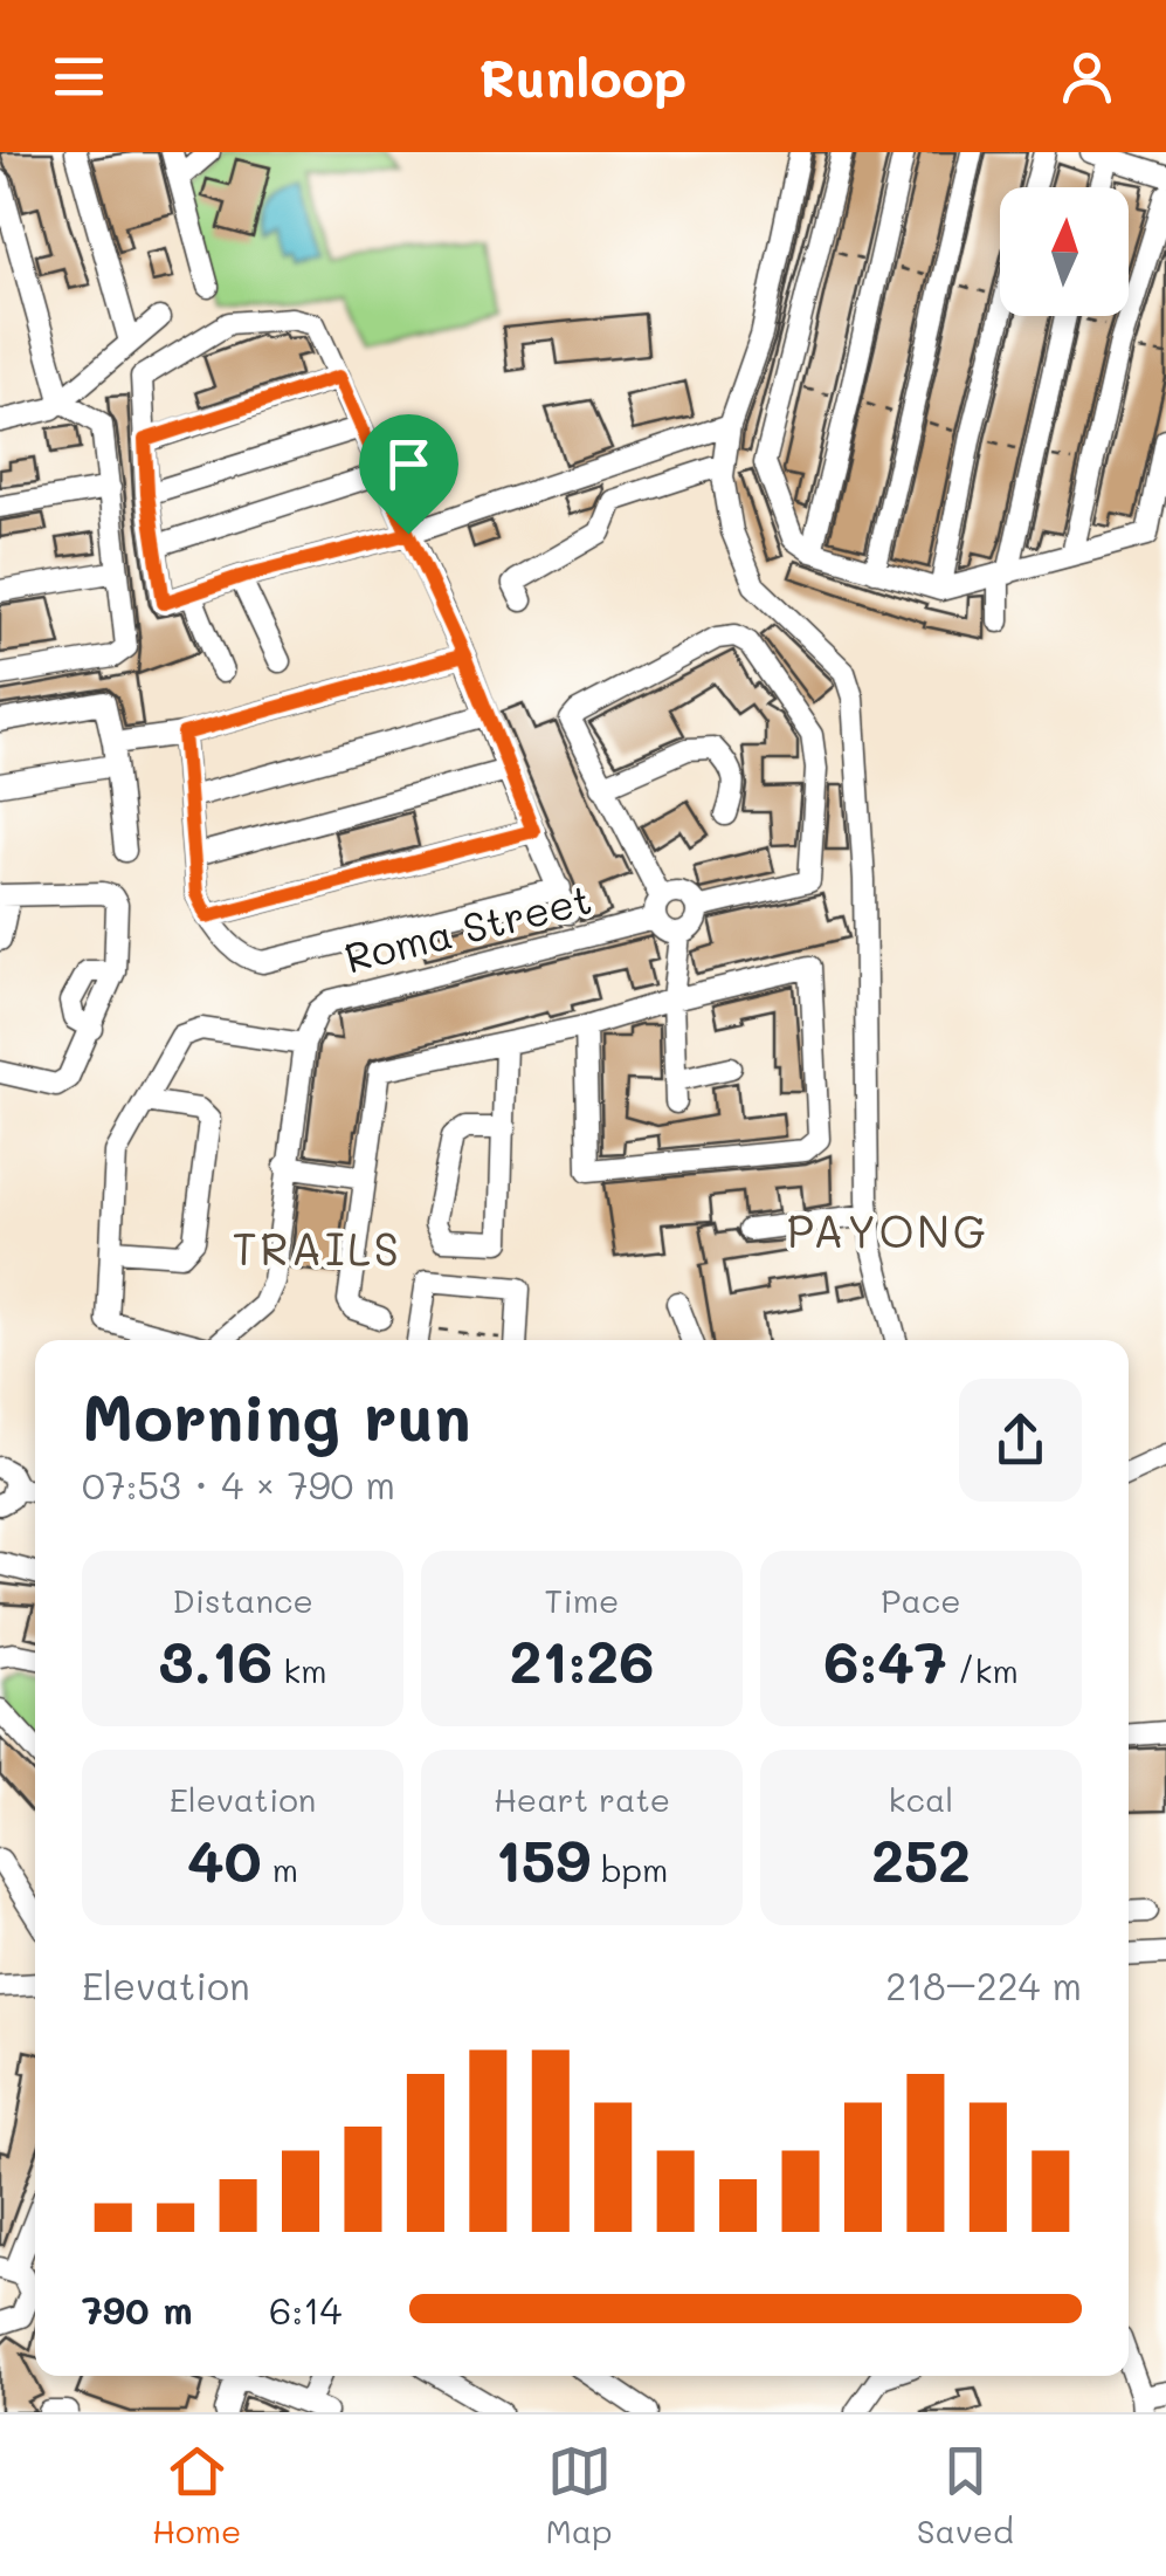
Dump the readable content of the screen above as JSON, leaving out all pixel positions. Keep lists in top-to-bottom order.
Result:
{
  "streets": {
    "street": ["Roma Street"]
  },
  "districts": ["PAYONG", "TRAILS"],
  "north": "top",
  "page": {
    "header": "Runloop",
    "heading": ["Morning run", "07:53 · 4 × 790 m"],
    "stats": [
      ["Distance", "3.16 km"],
      ["Time", "21:26"],
      ["Pace", "6:47 /km"],
      ["Elevation", "40 m"],
      ["Heart rate", "159 bpm"],
      ["kcal", "252"]
    ],
    "chart": ["Elevation", "218–224 m"],
    "list": [
      {
        "name": "790 m",
        "note": "6:14"
      }
    ],
    "tabs": ["Home", "Map", "Saved"]
  }
}
